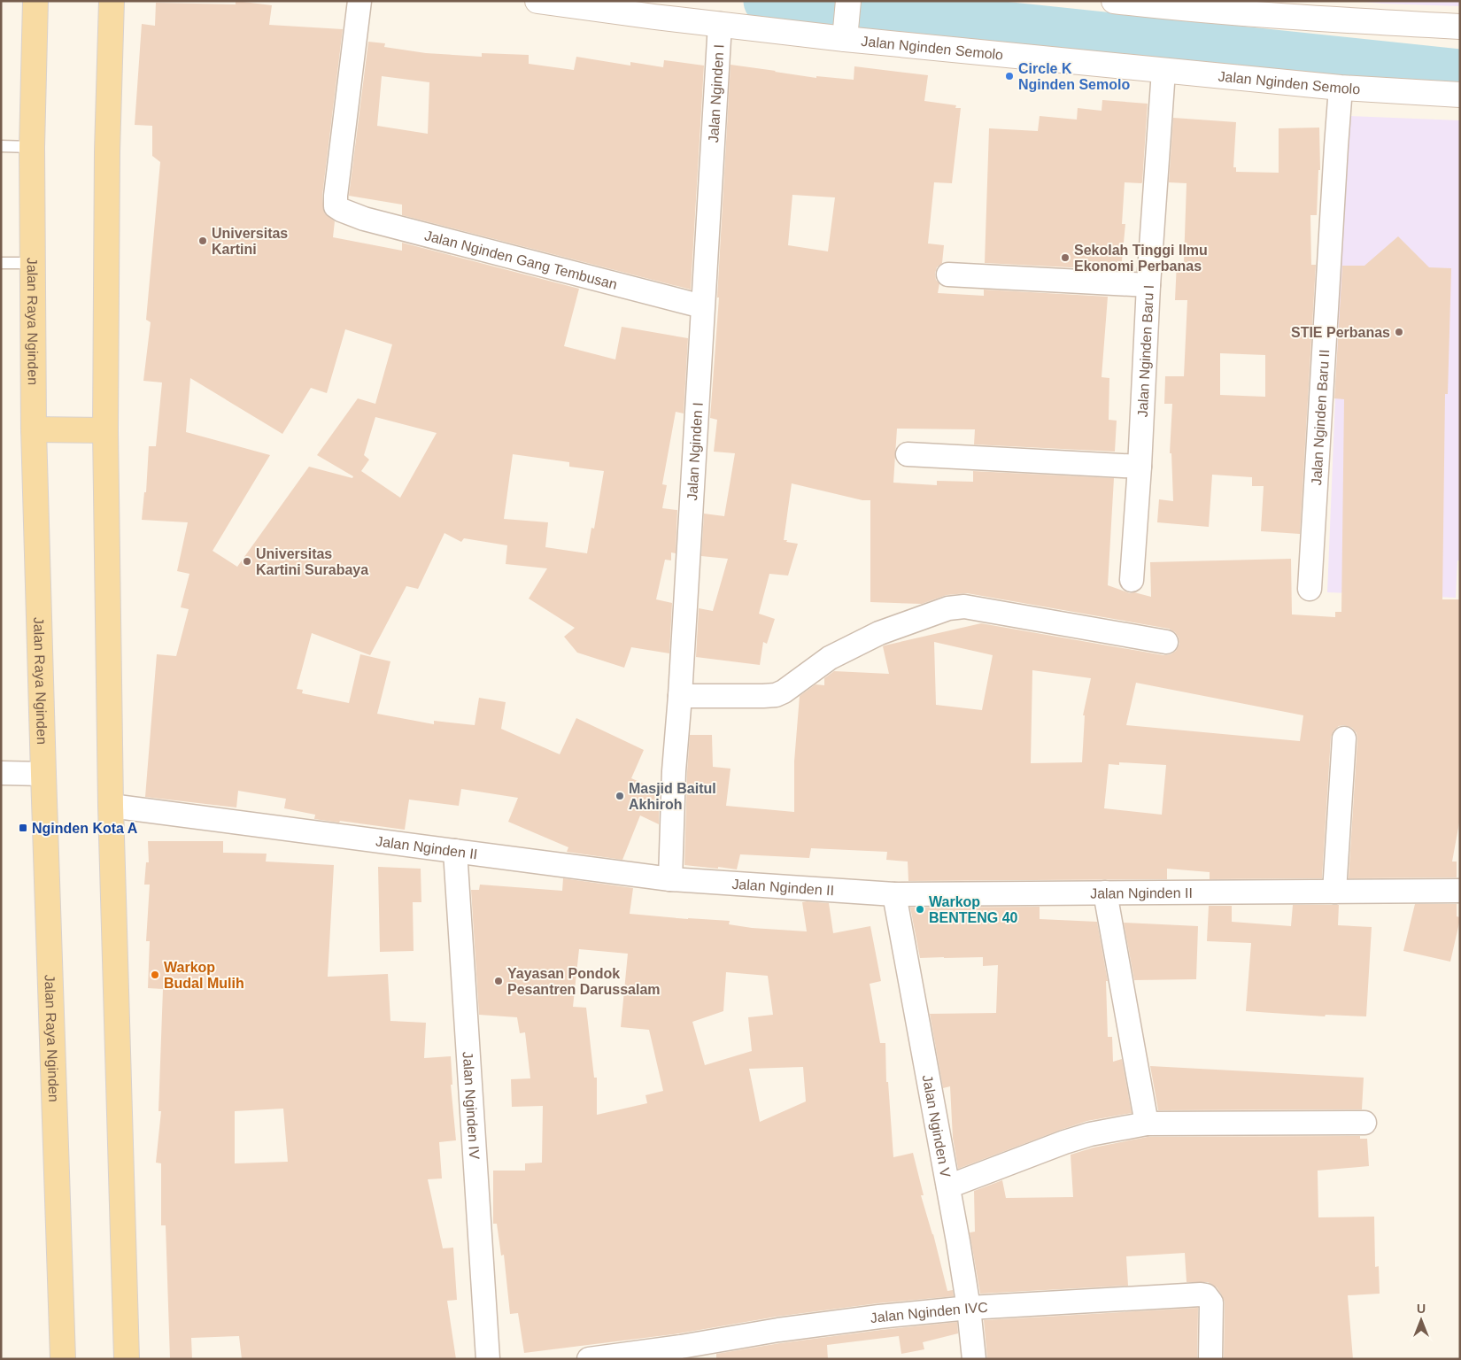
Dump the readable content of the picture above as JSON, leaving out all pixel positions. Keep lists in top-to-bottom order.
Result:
{
  "streets": {
    "main road": ["Jalan Nginden Semolo", "Jalan Raya Nginden"],
    "street": [
      "Jalan Nginden I",
      "Jalan Nginden Gang Tembusan",
      "Jalan Nginden Baru I",
      "Jalan Nginden Baru II",
      "Jalan Nginden II",
      "Jalan Nginden IV",
      "Jalan Nginden V",
      "Jalan Nginden IVC"
    ]
  },
  "crossings": [
    ["Jalan Nginden Semolo", "Jalan Nginden I"],
    ["Jalan Nginden Semolo", "Jalan Nginden Baru I"],
    ["Jalan Nginden Semolo", "Jalan Nginden Baru II"],
    ["Jalan Nginden I", "Jalan Nginden Gang Tembusan"],
    ["Jalan Nginden I", "Jalan Nginden II"],
    ["Jalan Nginden II", "Jalan Nginden IV"],
    ["Jalan Nginden II", "Jalan Nginden V"],
    ["Jalan Nginden V", "Jalan Nginden IVC"]
  ],
  "places": {
    "other": [
      "Circle K Nginden Semolo",
      "Universitas Kartini",
      "Sekolah Tinggi Ilmu Ekonomi Perbanas",
      "STIE Perbanas",
      "Universitas Kartini Surabaya",
      "Masjid Baitul Akhiroh",
      "Warkop BENTENG 40",
      "Warkop Budal Mulih",
      "Yayasan Pondok Pesantren Darussalam"
    ],
    "transit": ["Nginden Kota A"]
  },
  "north": "top"
}
